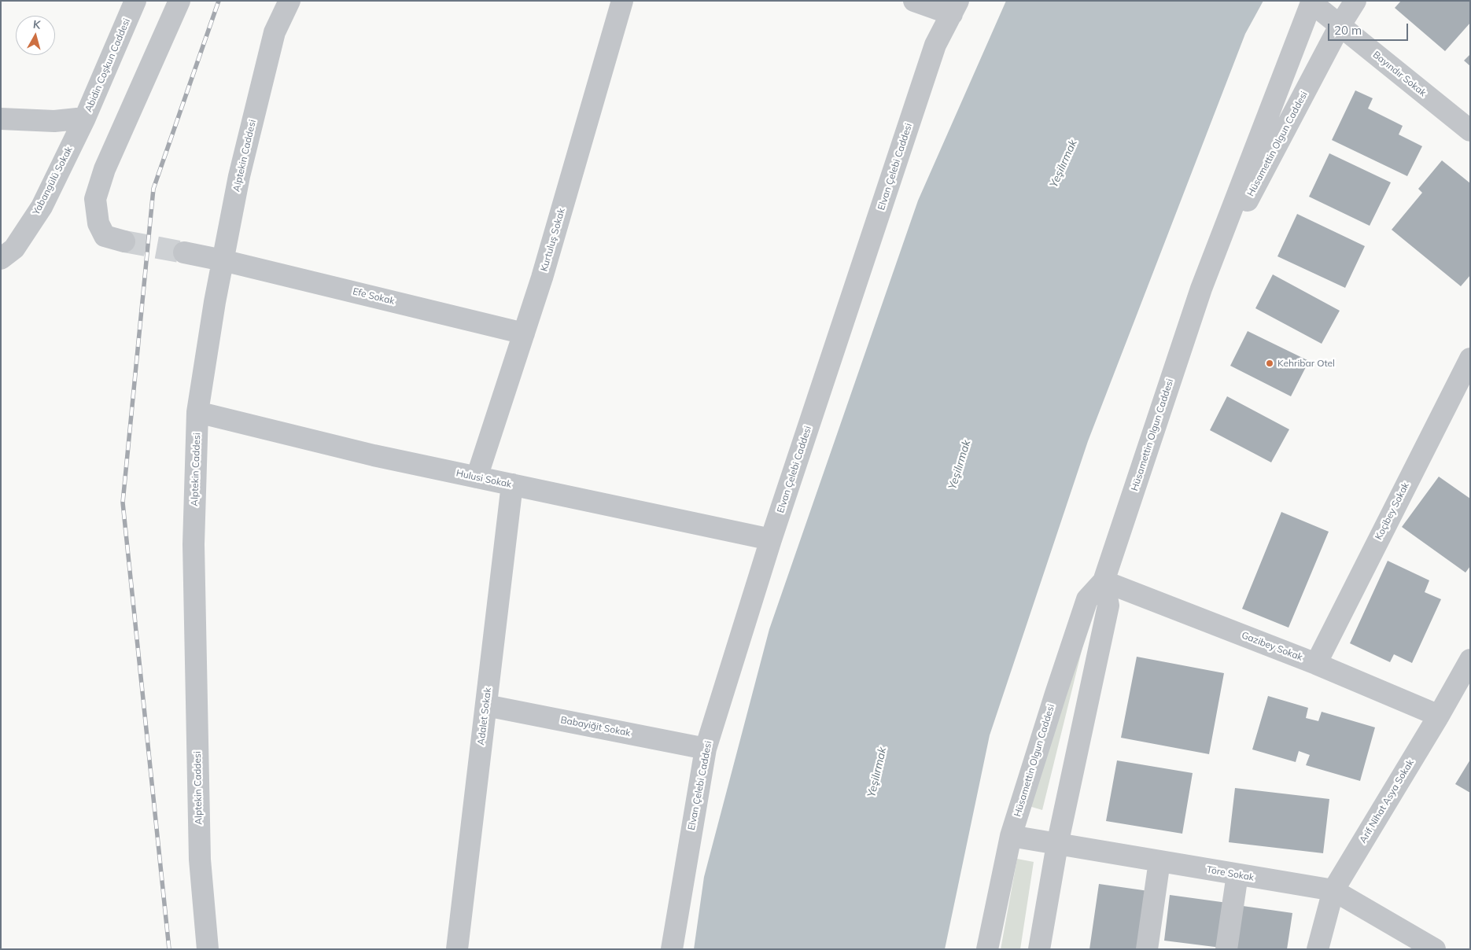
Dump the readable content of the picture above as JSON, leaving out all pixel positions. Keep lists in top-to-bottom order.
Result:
{
  "streets": {
    "street": [
      "Abidin Coşkun Caddesi",
      "Bayındır Sokak",
      "Hüsamettin Olgun Caddesi",
      "Alptekin Caddesi",
      "Elvan Çelebi Caddesi",
      "Yabangülü Sokak",
      "Kurtuluş Sokak",
      "Efe Sokak",
      "Hulusi Sokak",
      "Koçibey Sokak",
      "Gazibey Sokak",
      "Adalet Sokak",
      "Babayiğit Sokak",
      "Arif Nihat Asya Sokak",
      "Töre Sokak"
    ]
  },
  "crossings": [
    ["Abidin Coşkun Caddesi", "Yabangülü Sokak"],
    ["Bayındır Sokak", "Hüsamettin Olgun Caddesi"],
    ["Hüsamettin Olgun Caddesi", "Gazibey Sokak"],
    ["Hüsamettin Olgun Caddesi", "Töre Sokak"],
    ["Alptekin Caddesi", "Efe Sokak"],
    ["Alptekin Caddesi", "Hulusi Sokak"],
    ["Elvan Çelebi Caddesi", "Hulusi Sokak"],
    ["Elvan Çelebi Caddesi", "Babayiğit Sokak"],
    ["Kurtuluş Sokak", "Efe Sokak"],
    ["Kurtuluş Sokak", "Hulusi Sokak"],
    ["Hulusi Sokak", "Adalet Sokak"],
    ["Koçibey Sokak", "Gazibey Sokak"],
    ["Gazibey Sokak", "Arif Nihat Asya Sokak"],
    ["Adalet Sokak", "Babayiğit Sokak"],
    ["Arif Nihat Asya Sokak", "Töre Sokak"]
  ],
  "water": ["Yeşilırmak"],
  "places": ["Kehribar Otel"],
  "scale_bar": "20 m",
  "north": "top"
}
